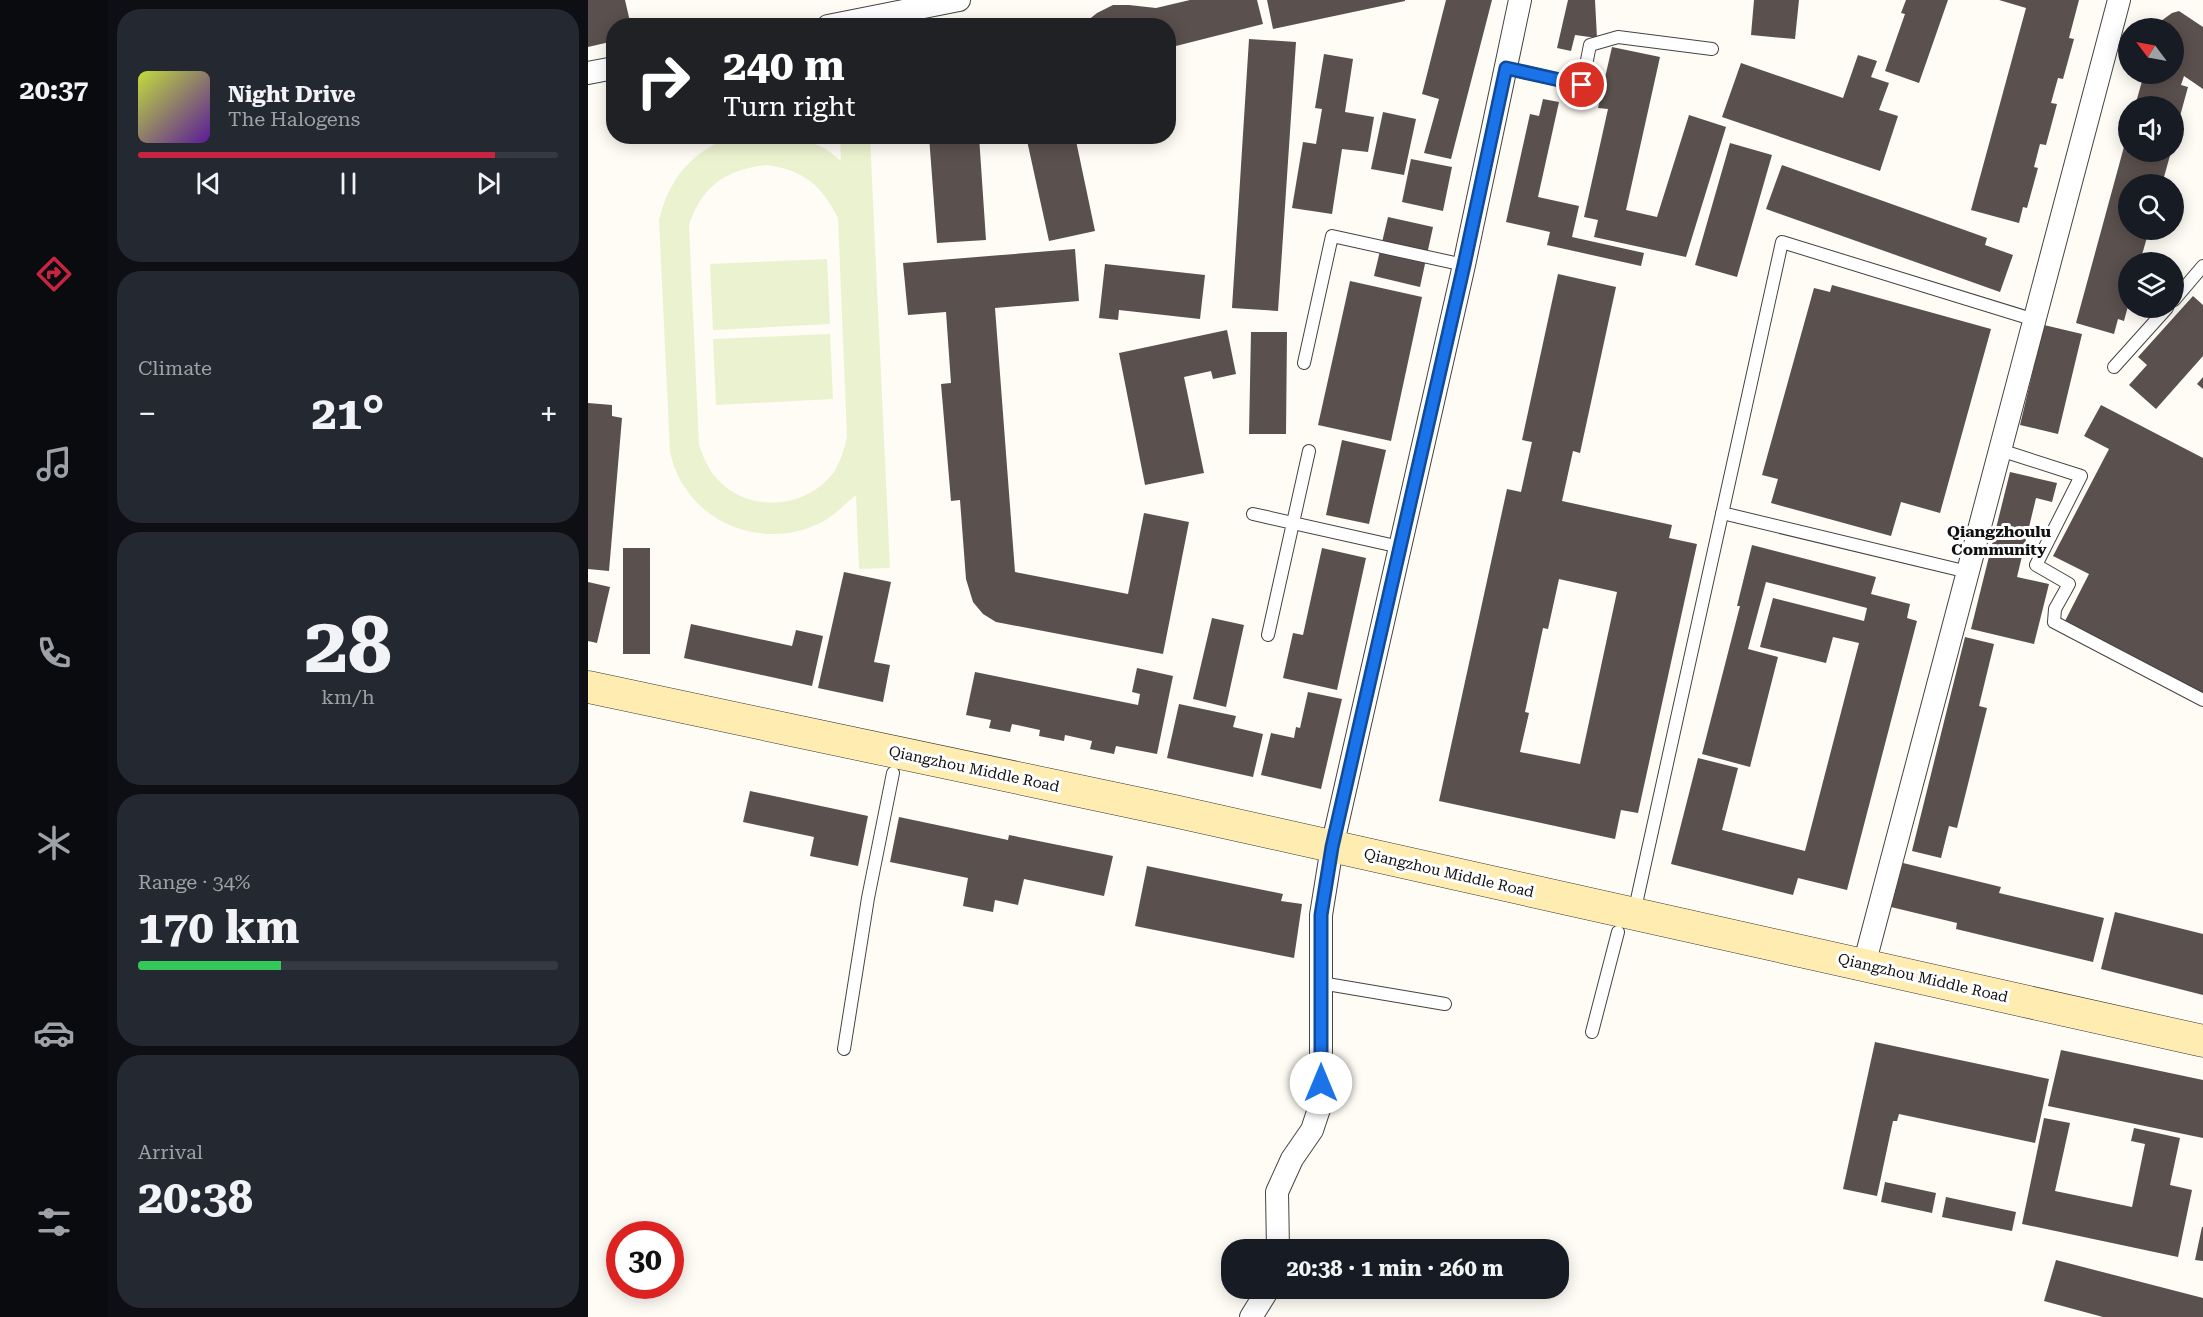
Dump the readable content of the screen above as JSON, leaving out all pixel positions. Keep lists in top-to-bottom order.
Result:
{
  "streets": {
    "main road": ["Qiangzhou Middle Road"]
  },
  "districts": ["Qiangzhoulu Community"],
  "north": "top left",
  "page": {
    "tabs": "20:37",
    "turn": ["240 m", "Turn right"],
    "song": ["Night Drive", "The Halogens"],
    "tile": [
      "Climate",
      ["28", "km/h"],
      ["Range · 34%", "170 km"],
      ["Arrival", "20:38"]
    ],
    "heat": ["−", "21°", "+"],
    "limit": "30",
    "trip": "20:38 · 1 min · 260 m"
  }
}
